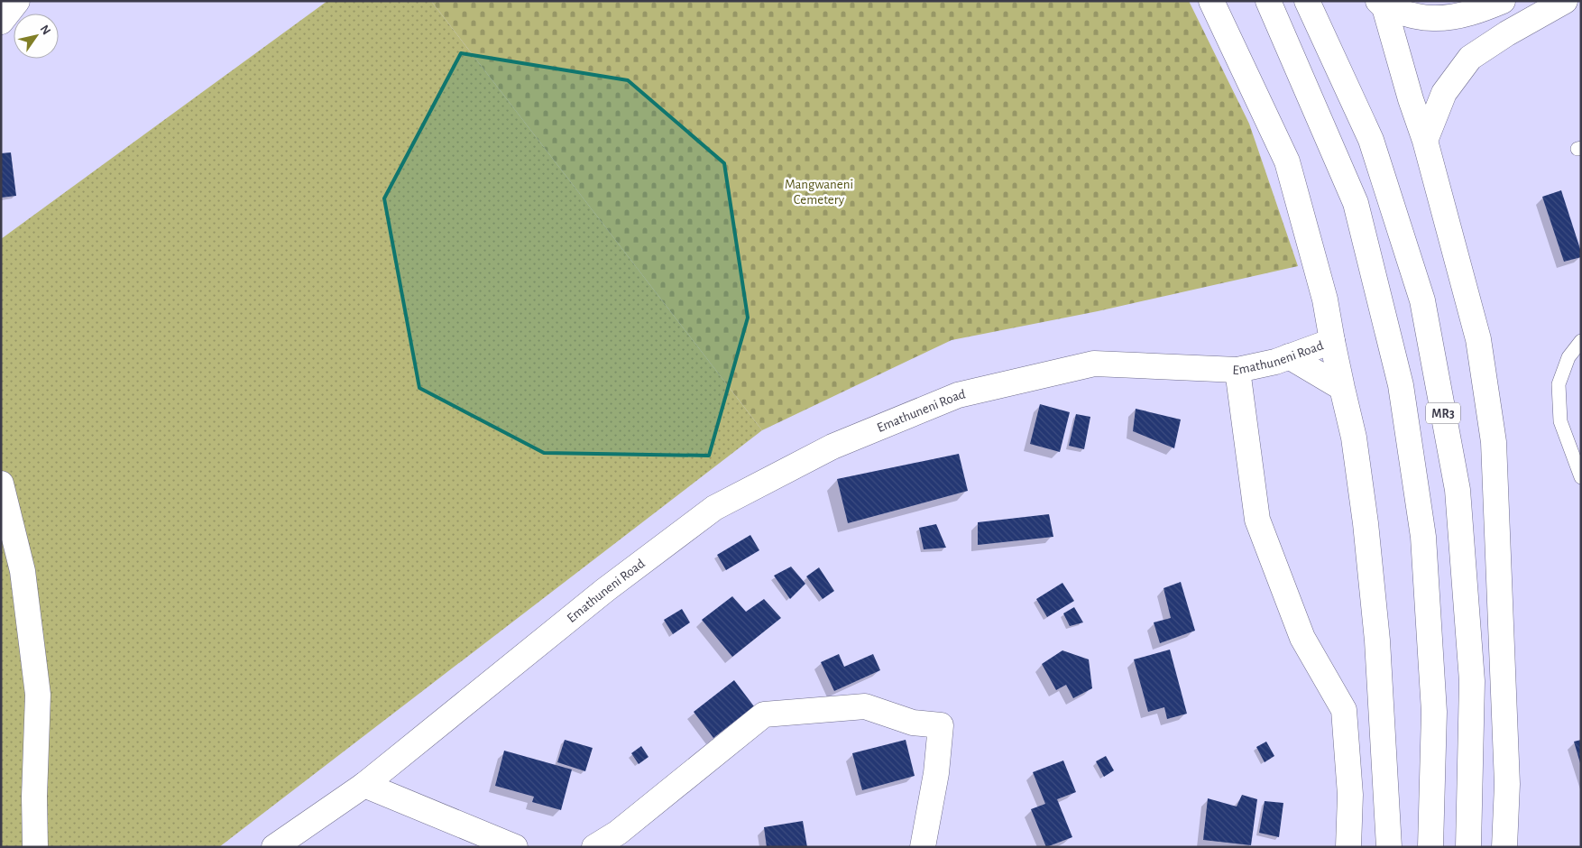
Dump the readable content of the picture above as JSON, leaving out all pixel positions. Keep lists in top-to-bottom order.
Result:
{
  "streets": {
    "main road": ["Emathuneni Road", "MR3"]
  },
  "parks": ["Mangwaneni Cemetery"],
  "north": "top right"
}
